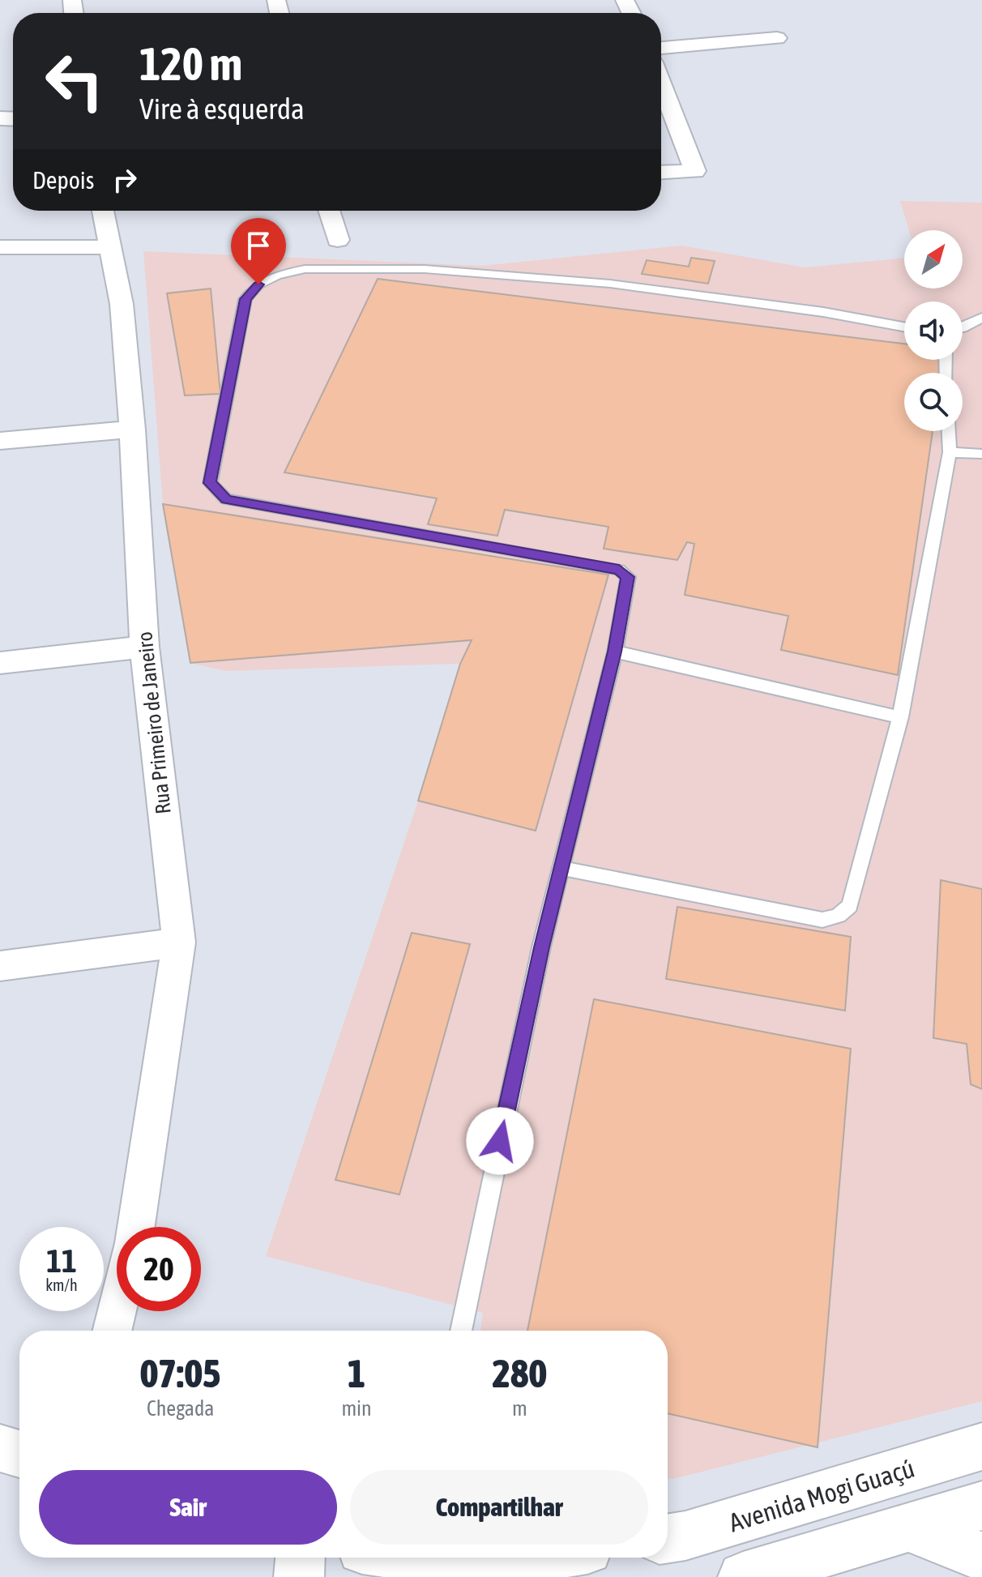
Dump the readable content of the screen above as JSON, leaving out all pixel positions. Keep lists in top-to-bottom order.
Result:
{
  "streets": {
    "main road": ["Avenida Mogi Guaçú"],
    "street": ["Rua Primeiro de Janeiro"]
  },
  "north": "top right",
  "page": {
    "turn": ["120 m", "Vire à esquerda"],
    "then": "Depois",
    "speed": "11 km/h",
    "limit": "20",
    "eta": [
      "07:05",
      "Chegada",
      "1",
      "min",
      "280",
      "m"
    ],
    "buttons": ["Sair", "Compartilhar"]
  }
}
